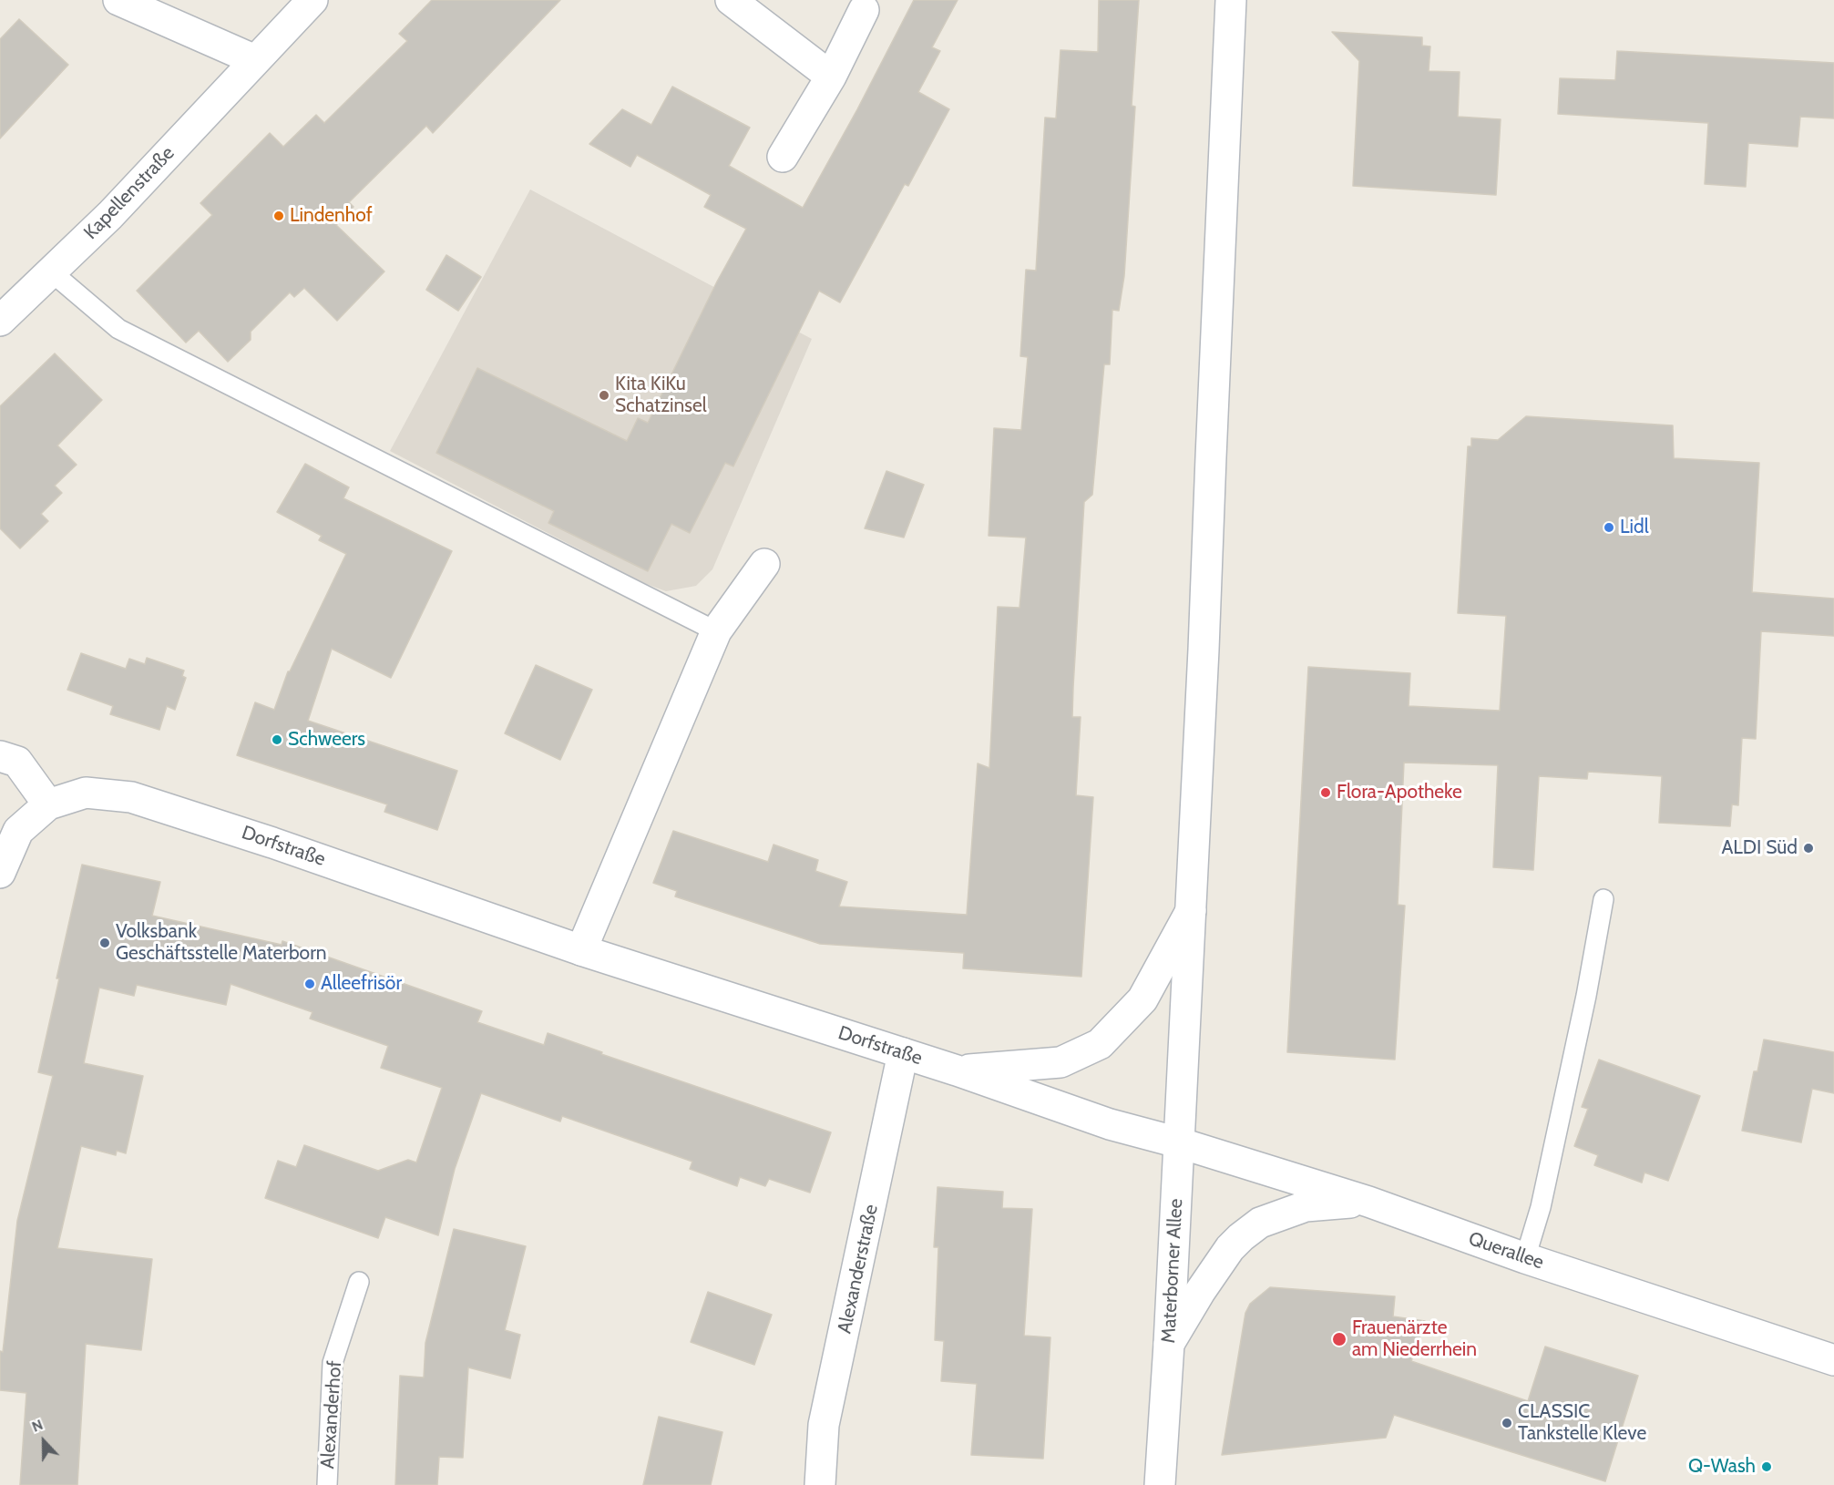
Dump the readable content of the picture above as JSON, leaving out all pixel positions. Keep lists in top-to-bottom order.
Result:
{
  "streets": {
    "street": [
      "Kapellenstraße",
      "Dorfstraße",
      "Querallee",
      "Alexanderstraße",
      "Materborner Allee"
    ],
    "lane": ["Alexanderhof"]
  },
  "crossings": [
    ["Dorfstraße", "Querallee"],
    ["Dorfstraße", "Alexanderstraße"],
    ["Dorfstraße", "Materborner Allee"],
    ["Querallee", "Materborner Allee"]
  ],
  "places": [
    "Lindenhof",
    "Kita KiKu Schatzinsel",
    "Lidl",
    "Schweers",
    "Flora-Apotheke",
    "ALDI Süd",
    "Volksbank Geschäftsstelle Materborn",
    "Alleefrisör",
    "Frauenärzte am Niederrhein",
    "CLASSIC Tankstelle Kleve",
    "Q-Wash"
  ],
  "north": "top"
}
